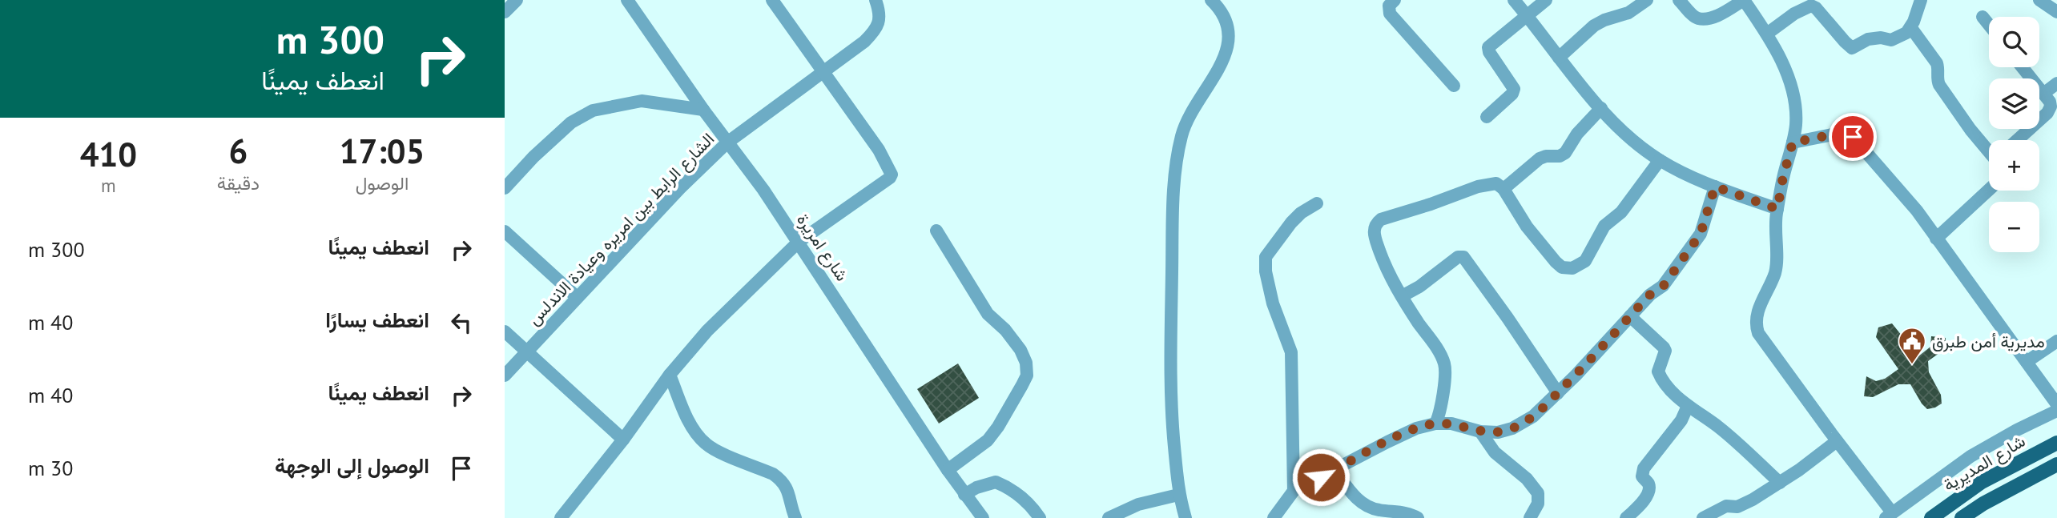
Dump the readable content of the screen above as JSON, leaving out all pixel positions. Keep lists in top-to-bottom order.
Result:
{
  "streets": {
    "main road": ["شارع المديرية"],
    "street": ["الشارع الرابط بين امريره وعيادة الاندلس", "شارع امريرة"]
  },
  "crossings": [
    ["الشارع الرابط بين امريره وعيادة الاندلس", "شارع امريرة"]
  ],
  "places": {
    "public building": ["مديرية أمن طبرق"]
  },
  "page": {
    "turn": ["300 m", "انعطف يمينًا"],
    "map_buttons": ["+", "−"],
    "eta": [
      "17:05",
      "الوصول",
      "6",
      "دقيقة",
      "410",
      "m"
    ],
    "list": [
      {
        "name": "انعطف يمينًا",
        "value": "300 m"
      },
      {
        "name": "انعطف يسارًا",
        "value": "40 m"
      },
      {
        "name": "انعطف يمينًا",
        "value": "40 m"
      },
      {
        "name": "الوصول إلى الوجهة",
        "value": "30 m"
      }
    ]
  }
}
